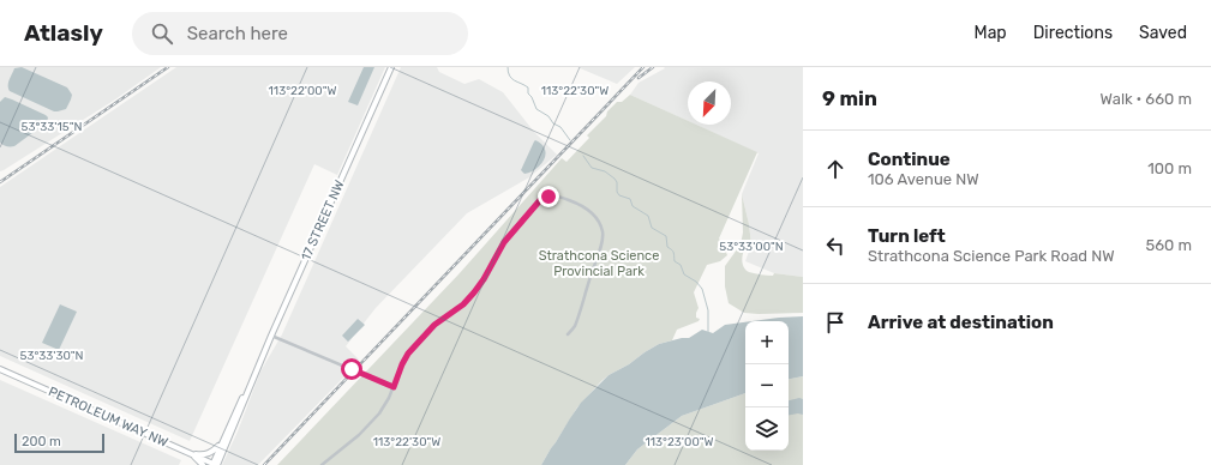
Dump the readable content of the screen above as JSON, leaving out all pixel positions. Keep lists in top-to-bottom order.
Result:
{
  "streets": {
    "main road": ["17 STREET NW", "PETROLEUM WAY NW"]
  },
  "crossings": [
    ["17 STREET NW", "PETROLEUM WAY NW"]
  ],
  "parks": ["Strathcona Science Provincial Park"],
  "scale_bar": "200 m",
  "north": "bottom left",
  "page": {
    "header": "Atlasly",
    "search": "Search here",
    "nav": ["Map", "Directions", "Saved"],
    "heading": ["9 min", "Walk · 660 m"],
    "list": [
      ["Continue", "106 Avenue NW", "100 m"],
      ["Turn left", "Strathcona Science Park Road NW", "560 m"],
      "Arrive at destination"
    ],
    "map_buttons": ["+", "−"],
    "scale": "200 m"
  },
  "coordinates": [
    "113°22'00\"W",
    "113°22'30\"W",
    "53°33'15\"N",
    "53°33'00\"N",
    "53°33'30\"N",
    "113°23'00\"W"
  ]
}
